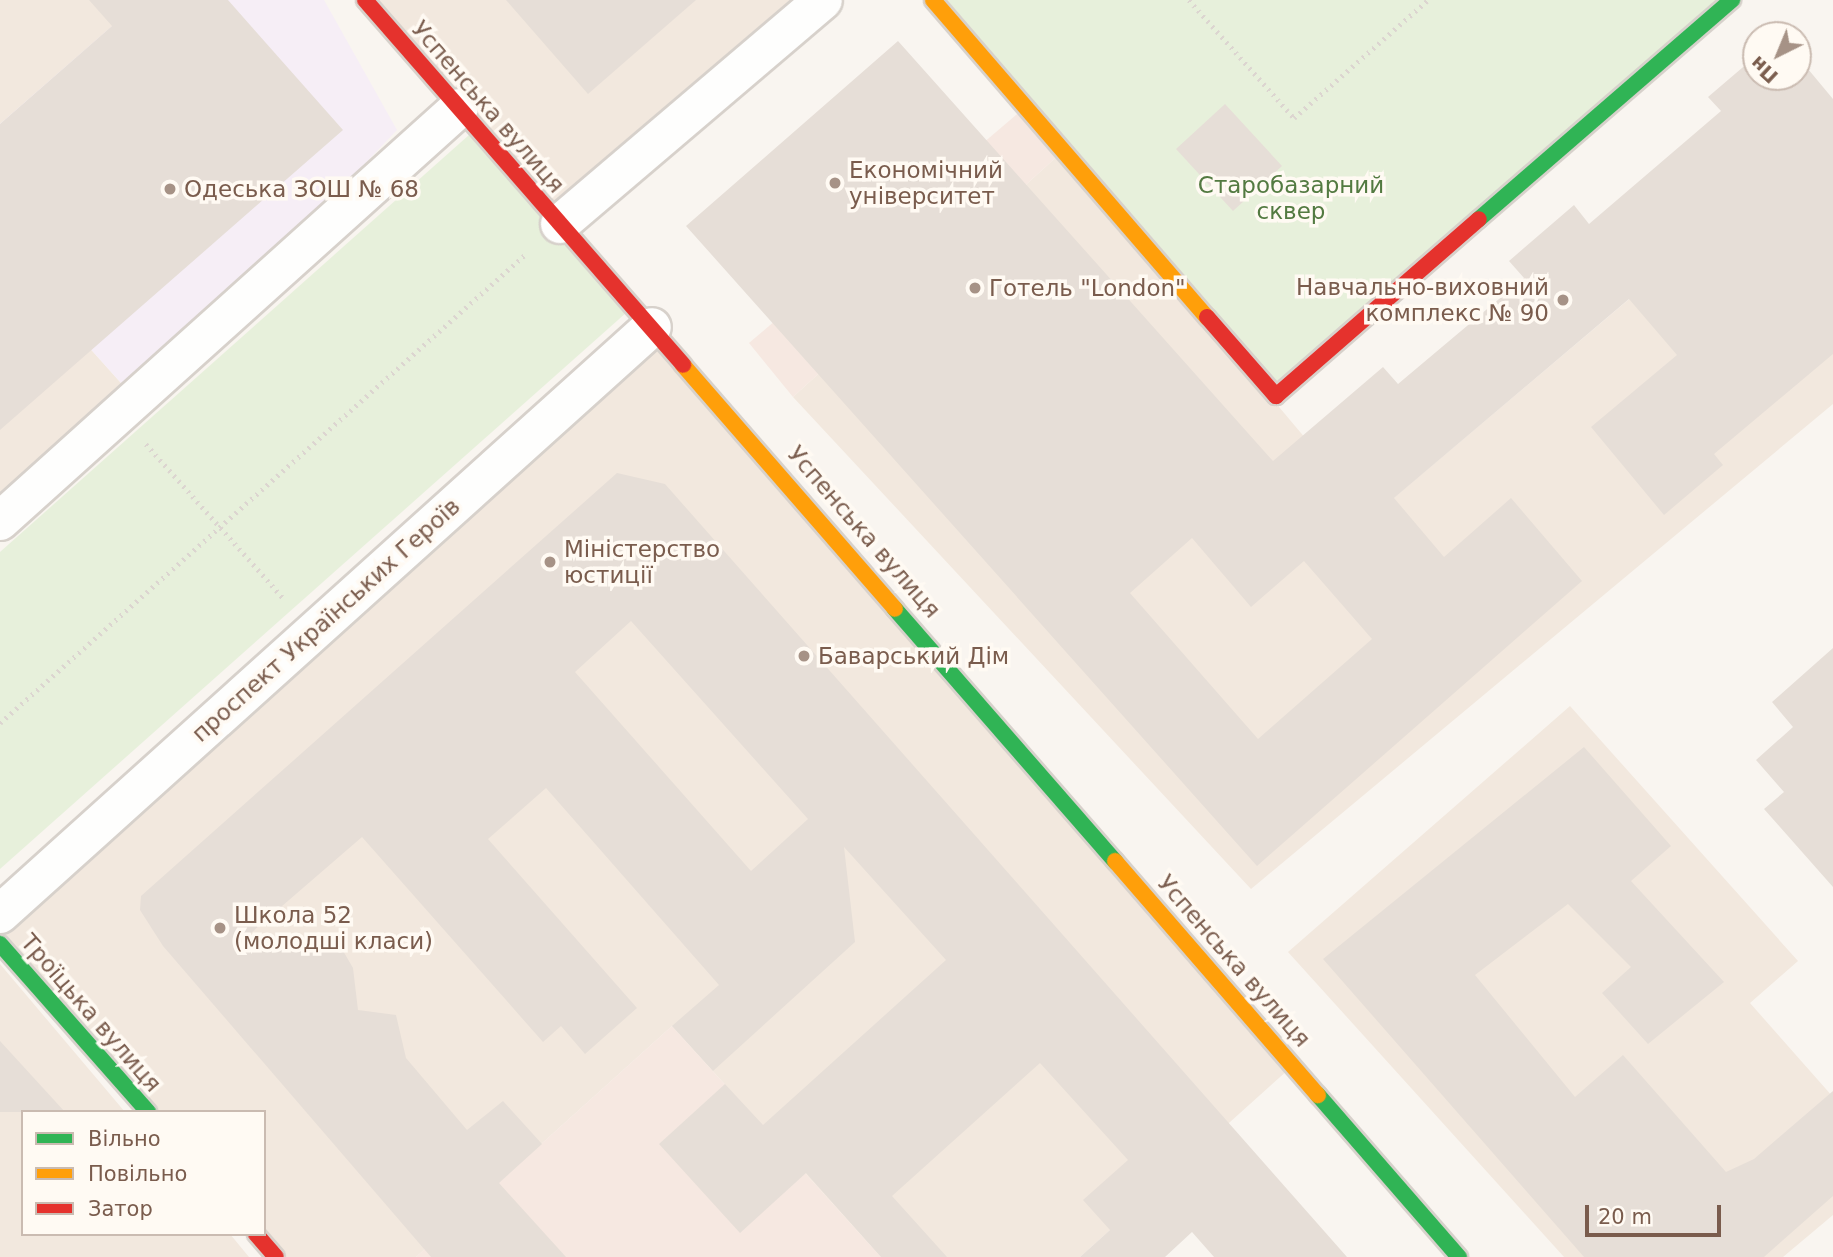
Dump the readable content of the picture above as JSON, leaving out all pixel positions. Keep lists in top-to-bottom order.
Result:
{
  "streets": {
    "street": ["Успенська вулиця", "проспект Українських Героїв", "Троїцька вулиця"]
  },
  "crossings": [
    ["Успенська вулиця", "проспект Українських Героїв"]
  ],
  "parks": ["Старобазарний сквер"],
  "places": [
    "Економічний університет",
    "Одеська ЗОШ № 68",
    "Готель \"London\"",
    "Навчально-виховний комплекс № 90",
    "Міністерство юстиції",
    "Баварський Дім",
    "Школа 52 (молодші класи)"
  ],
  "legend": ["Вільно", "Повільно", "Затор"],
  "scale_bar": "20 m",
  "north": "bottom left"
}
